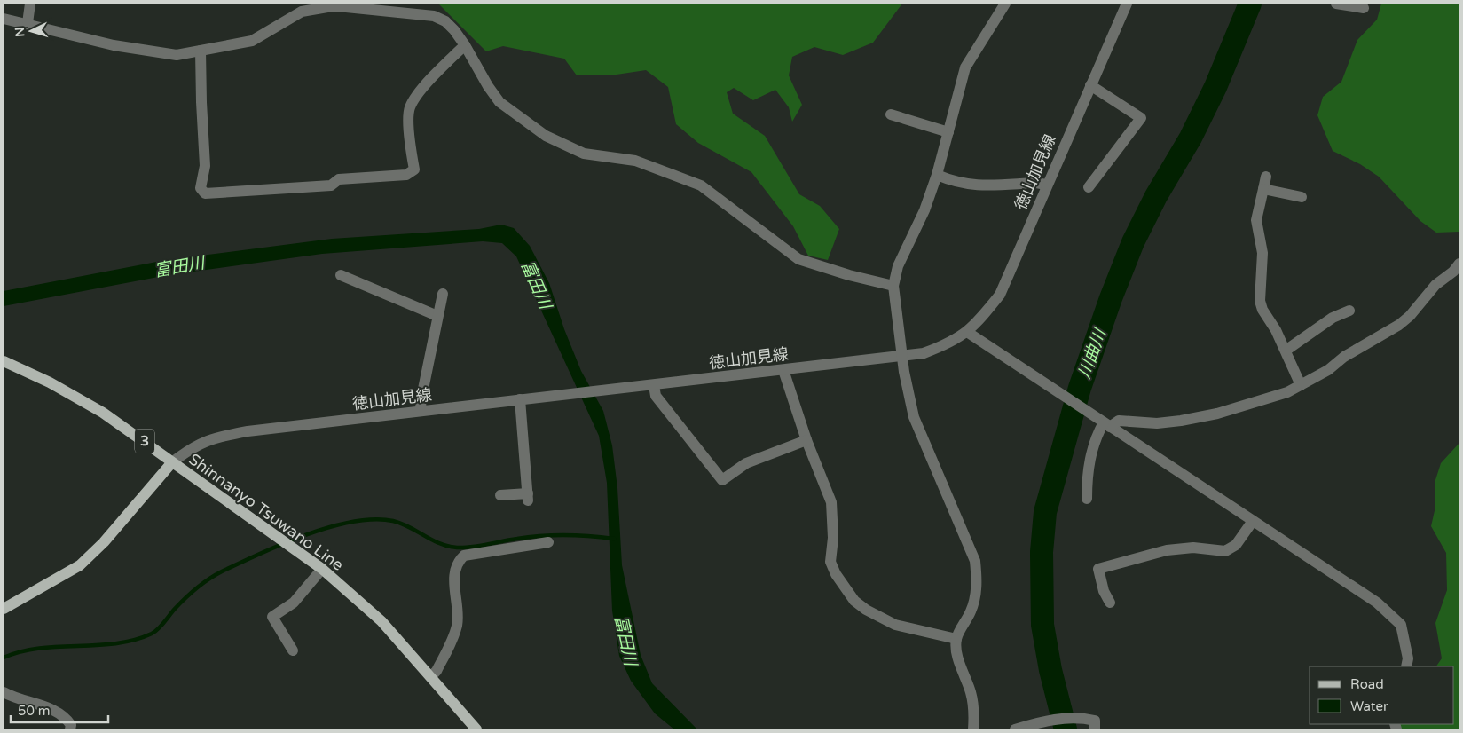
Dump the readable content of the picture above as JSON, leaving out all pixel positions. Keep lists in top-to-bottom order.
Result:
{
  "streets": {
    "main road": ["3", "Shinnanyo Tsuwano Line"],
    "street": ["徳山加見線"]
  },
  "crossings": [
    ["徳山加見線", "Shinnanyo Tsuwano Line"]
  ],
  "water": ["富田川", "川曲川"],
  "legend": ["Road", "Water"],
  "scale_bar": "50 m",
  "north": "left"
}
